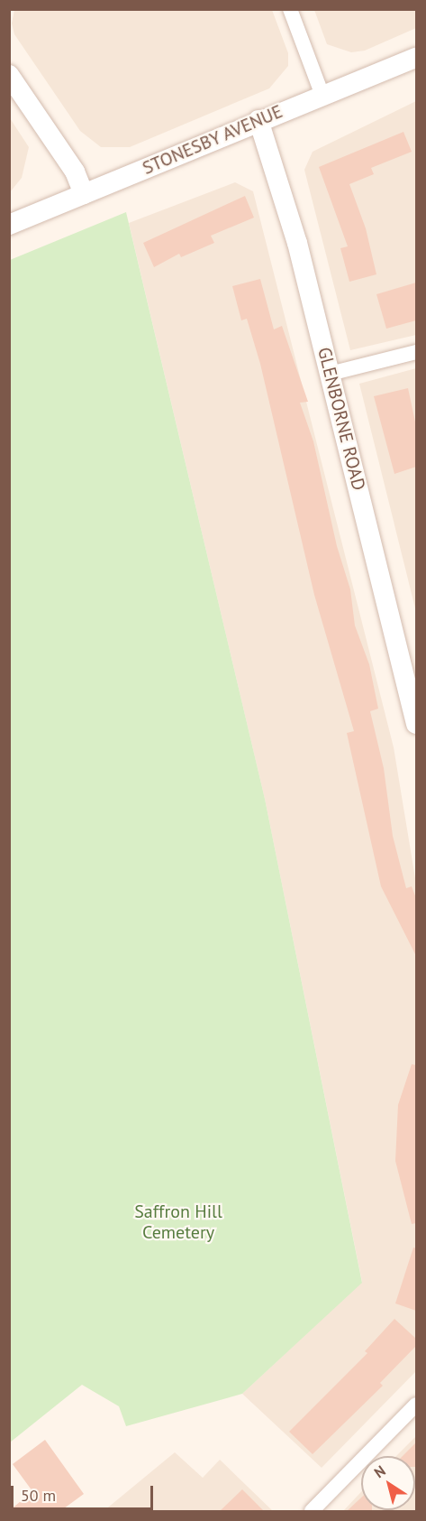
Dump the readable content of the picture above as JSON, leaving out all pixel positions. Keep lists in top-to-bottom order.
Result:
{
  "streets": {
    "street": ["STONESBY AVENUE", "GLENBORNE ROAD"]
  },
  "crossings": [
    ["STONESBY AVENUE", "GLENBORNE ROAD"]
  ],
  "parks": ["Saffron Hill Cemetery"],
  "scale_bar": "50 m",
  "north": "top left"
}
